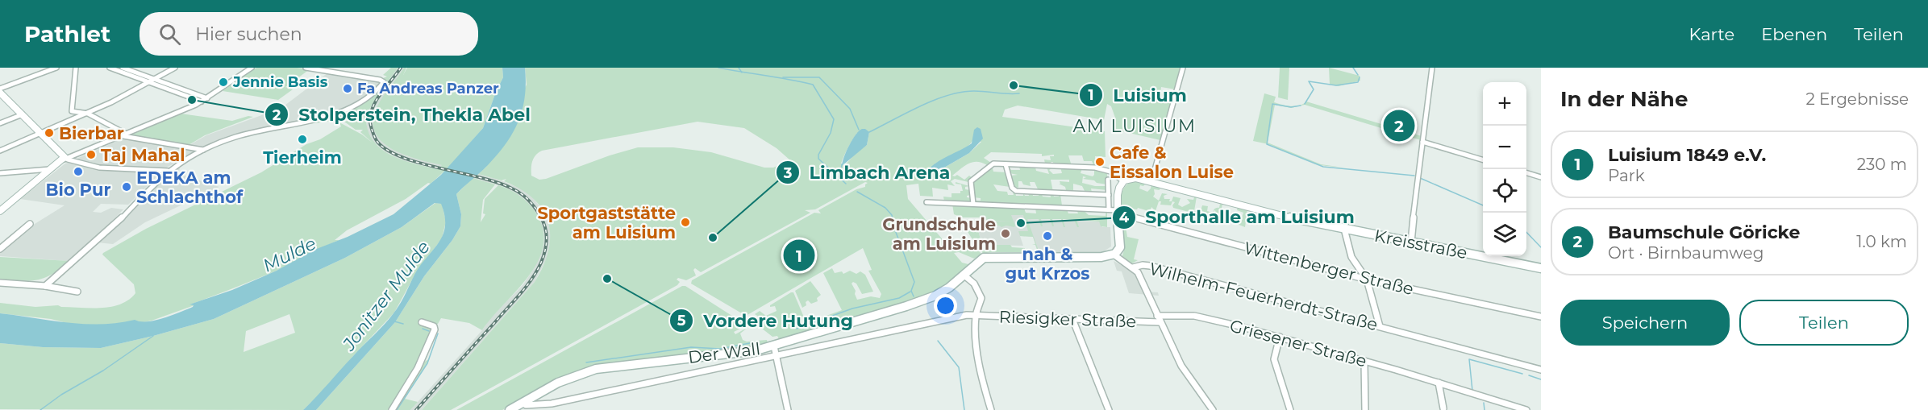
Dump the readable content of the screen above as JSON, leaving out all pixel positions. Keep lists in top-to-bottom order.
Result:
{
  "streets": {
    "main road": ["Kreisstraße", "Der Wall"],
    "street": [
      "Wittenberger Straße",
      "Wilhelm-Feuerherdt-Straße",
      "Riesigker Straße",
      "Griesener Straße"
    ]
  },
  "crossings": [
    ["Riesigker Straße", "Der Wall"]
  ],
  "districts": ["AM LUISIUM"],
  "water": ["Mulde", "Jonitzer Mulde"],
  "places": [
    "Jennie Basis",
    "Luisium",
    "Fa Andreas Panzer",
    "Stolperstein, Thekla Abel",
    "Bierbar",
    "Tierheim",
    "Taj Mahal",
    "Cafe & Eissalon Luise",
    "Bio Pur",
    "EDEKA am Schlachthof",
    "Sportgaststätte am Luisium",
    "Sporthalle am Luisium",
    "Grundschule am Luisium",
    "nah & gut Krzos",
    "Limbach Arena",
    "Vordere Hutung"
  ],
  "page": {
    "header": "Pathlet",
    "search": "Hier suchen",
    "nav": ["Karte", "Ebenen", "Teilen"],
    "heading": ["In der Nähe", "2 Ergebnisse"],
    "map_buttons": ["+", "−"],
    "pins": ["2", "1"],
    "list": [
      {
        "mark": "1",
        "name": "Luisium 1849 e.V.",
        "note": "Park",
        "value": "230 m"
      },
      {
        "mark": "2",
        "name": "Baumschule Göricke",
        "note": "Ort · Birnbaumweg",
        "value": "1.0 km"
      }
    ],
    "buttons": ["Speichern", "Teilen"]
  }
}
